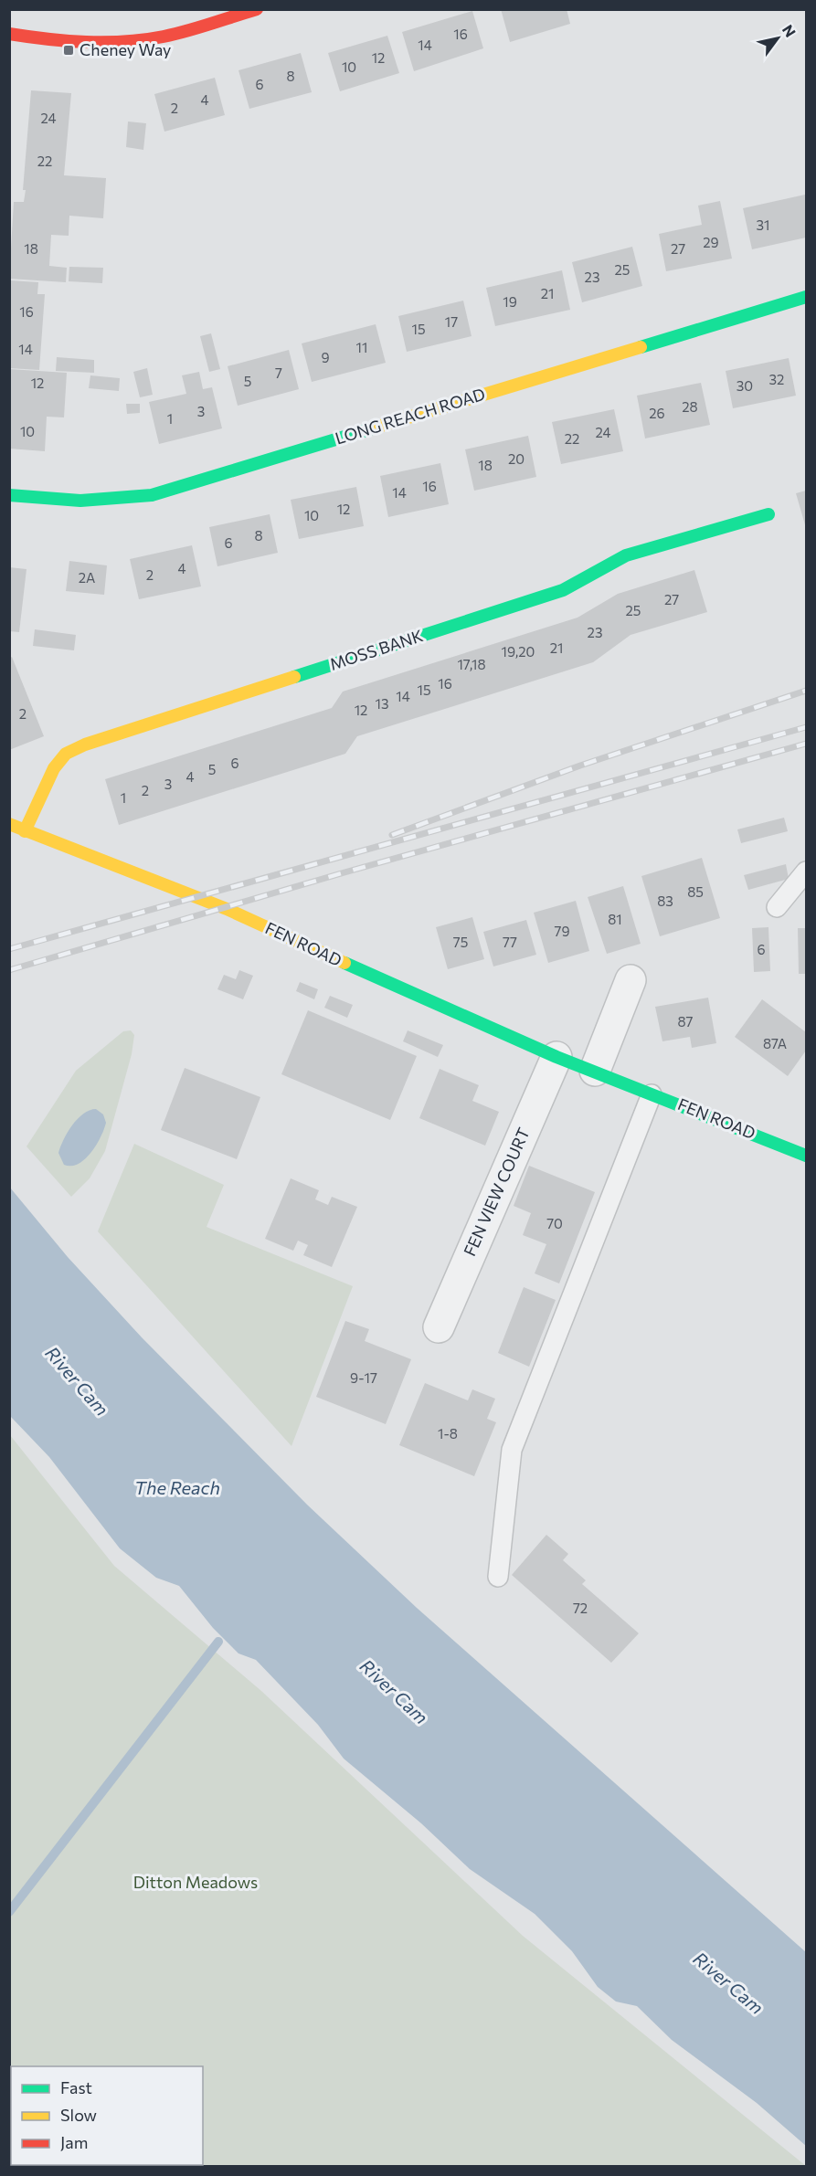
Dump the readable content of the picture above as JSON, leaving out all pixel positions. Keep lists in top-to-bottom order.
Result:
{
  "streets": {
    "street": [
      "LONG REACH ROAD",
      "MOSS BANK",
      "FEN ROAD",
      "FEN VIEW COURT"
    ]
  },
  "crossings": [
    ["MOSS BANK", "FEN ROAD"],
    ["FEN ROAD", "FEN VIEW COURT"]
  ],
  "water": ["River Cam", "The Reach"],
  "parks": ["Ditton Meadows"],
  "places": {
    "transit": ["Cheney Way"]
  },
  "house_numbers": [
    "16",
    "14",
    "12",
    "10",
    "8",
    "6",
    "4",
    "2",
    "24",
    "22",
    "31",
    "29",
    "18",
    "27",
    "25",
    "23",
    "21",
    "19",
    "16",
    "17",
    "15",
    "11",
    "14",
    "9",
    "7",
    "32",
    "5",
    "12",
    "30",
    "28",
    "3",
    "26",
    "1",
    "10",
    "24",
    "22",
    "20",
    "18",
    "16",
    "14",
    "12",
    "10",
    "8",
    "6",
    "4",
    "2",
    "2A",
    "27",
    "25",
    "23",
    "21",
    "19,20",
    "17,18",
    "16",
    "15",
    "14",
    "13",
    "12",
    "2",
    "6",
    "5",
    "4",
    "3",
    "2",
    "1",
    "85",
    "83",
    "81",
    "79",
    "75",
    "77",
    "6",
    "87",
    "87A",
    "70",
    "9-17",
    "1-8",
    "72"
  ],
  "legend": ["Fast", "Slow", "Jam"],
  "north": "top right"
}
